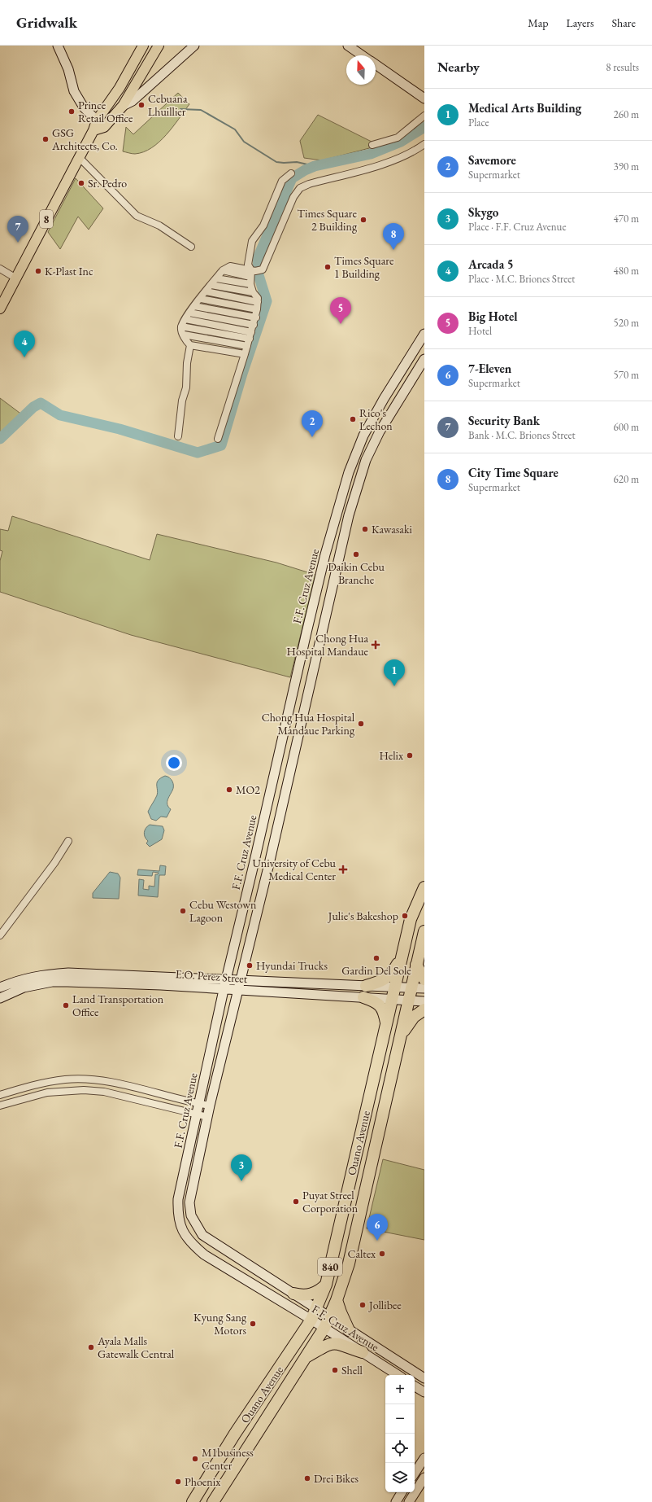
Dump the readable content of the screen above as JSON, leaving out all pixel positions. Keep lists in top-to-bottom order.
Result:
{
  "streets": {
    "highway": ["Ouano Avenue", "840"],
    "main road": ["8"],
    "street": ["F.F. Cruz Avenue", "E.O. Perez Street"]
  },
  "crossings": [
    ["F.F. Cruz Avenue", "E.O. Perez Street"],
    ["F.F. Cruz Avenue", "Ouano Avenue"],
    ["E.O. Perez Street", "Ouano Avenue"]
  ],
  "places": {
    "other": [
      "Cebuana Lhuillier",
      "Prince Retail Office",
      "GSG Architects, Co.",
      "Sr. Pedro",
      "Times Square 2 Building",
      "Times Square 1 Building",
      "K-Plast Inc",
      "Rico's Lechon",
      "Kawasaki",
      "Daikin Cebu Branche",
      "Chong Hua Hospital Mandaue Parking",
      "Helix",
      "MO2",
      "Cebu Westown Lagoon",
      "Julie's Bakeshop",
      "Gardin Del Sole",
      "Hyundai Trucks",
      "Land Transportation Office",
      "Puyat Streel Corporation",
      "Caltex",
      "Jollibee",
      "Kyung Sang Motors",
      "Ayala Malls Gatewalk Central",
      "Shell",
      "M1business Center",
      "Drei Bikes",
      "Phoenix"
    ],
    "health": ["Chong Hua Hospital Mandaue", "University of Cebu Medical Center"]
  },
  "north": "top",
  "page": {
    "header": "Gridwalk",
    "nav": ["Map", "Layers", "Share"],
    "heading": ["Nearby", "8 results"],
    "list": [
      {
        "mark": "1",
        "name": "Medical Arts Building",
        "note": "Place",
        "value": "260 m"
      },
      {
        "mark": "2",
        "name": "Savemore",
        "note": "Supermarket",
        "value": "390 m"
      },
      {
        "mark": "3",
        "name": "Skygo",
        "note": "Place · F.F. Cruz Avenue",
        "value": "470 m"
      },
      {
        "mark": "4",
        "name": "Arcada 5",
        "note": "Place · M.C. Briones Street",
        "value": "480 m"
      },
      {
        "mark": "5",
        "name": "Big Hotel",
        "note": "Hotel",
        "value": "520 m"
      },
      {
        "mark": "6",
        "name": "7-Eleven",
        "note": "Supermarket",
        "value": "570 m"
      },
      {
        "mark": "7",
        "name": "Security Bank",
        "note": "Bank · M.C. Briones Street",
        "value": "600 m"
      },
      {
        "mark": "8",
        "name": "City Time Square",
        "note": "Supermarket",
        "value": "620 m"
      }
    ],
    "pins": [
      "7",
      "8",
      "5",
      "4",
      "2",
      "1",
      "3",
      "6"
    ],
    "map_buttons": ["+", "−"]
  }
}
